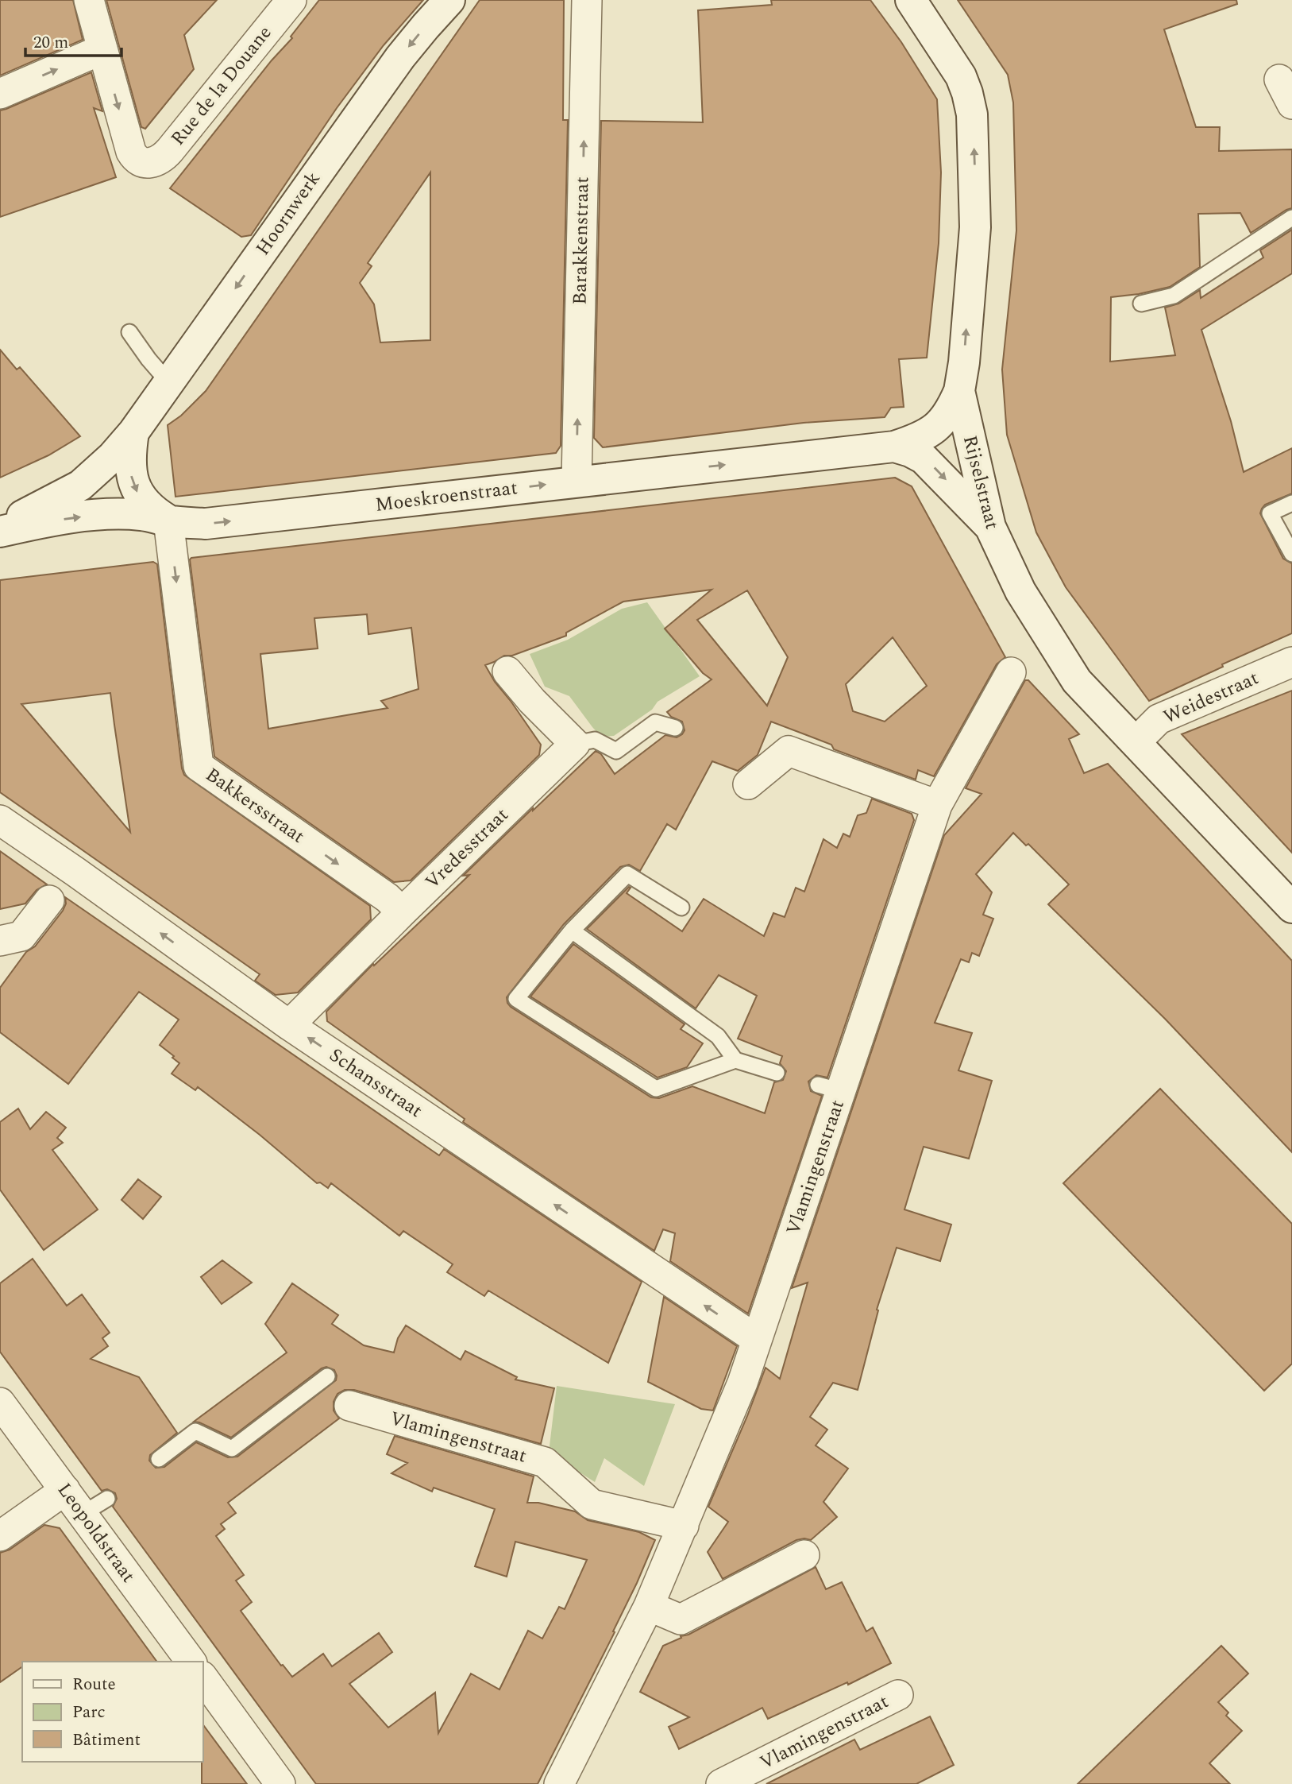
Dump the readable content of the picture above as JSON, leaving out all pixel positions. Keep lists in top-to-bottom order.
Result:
{
  "streets": {
    "street": [
      "Rue de la Douane",
      "Hoornwerk",
      "Barakkenstraat",
      "Rijselstraat",
      "Moeskroenstraat",
      "Weidestraat",
      "Bakkersstraat",
      "Vredesstraat",
      "Schansstraat",
      "Vlamingenstraat",
      "Leopoldstraat"
    ]
  },
  "crossings": [
    ["Hoornwerk", "Moeskroenstraat"],
    ["Hoornwerk", "Bakkersstraat"],
    ["Barakkenstraat", "Moeskroenstraat"],
    ["Rijselstraat", "Moeskroenstraat"],
    ["Rijselstraat", "Weidestraat"],
    ["Moeskroenstraat", "Bakkersstraat"],
    ["Bakkersstraat", "Vredesstraat"],
    ["Vredesstraat", "Schansstraat"],
    ["Schansstraat", "Vlamingenstraat"]
  ],
  "one_way": [
    "Hoornwerk",
    "Barakkenstraat",
    "Rijselstraat",
    "Moeskroenstraat",
    "Bakkersstraat",
    "Schansstraat"
  ],
  "legend": ["Route", "Parc", "Bâtiment"],
  "scale_bar": "20 m"
}
